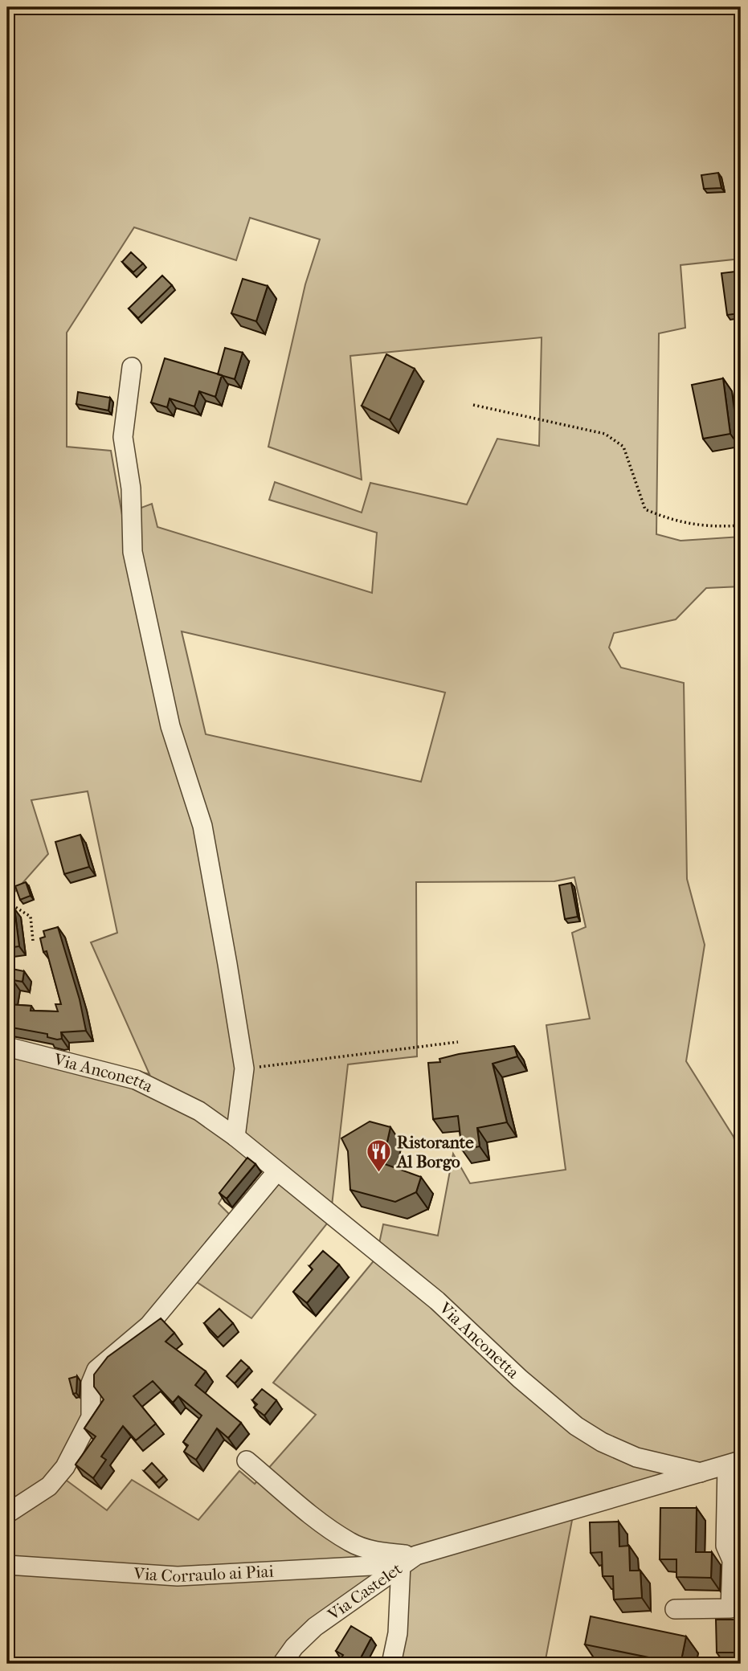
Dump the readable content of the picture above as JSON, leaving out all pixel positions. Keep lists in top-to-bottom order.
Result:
{
  "streets": {
    "street": ["Via Anconetta", "Via Corraulo ai Piai", "Via Castelet"]
  },
  "crossings": [
    ["Via Anconetta", "Via Corraulo ai Piai"],
    ["Via Anconetta", "Via Castelet"],
    ["Via Corraulo ai Piai", "Via Castelet"]
  ],
  "places": {
    "restaurant": ["Ristorante Al Borgo"]
  }
}
